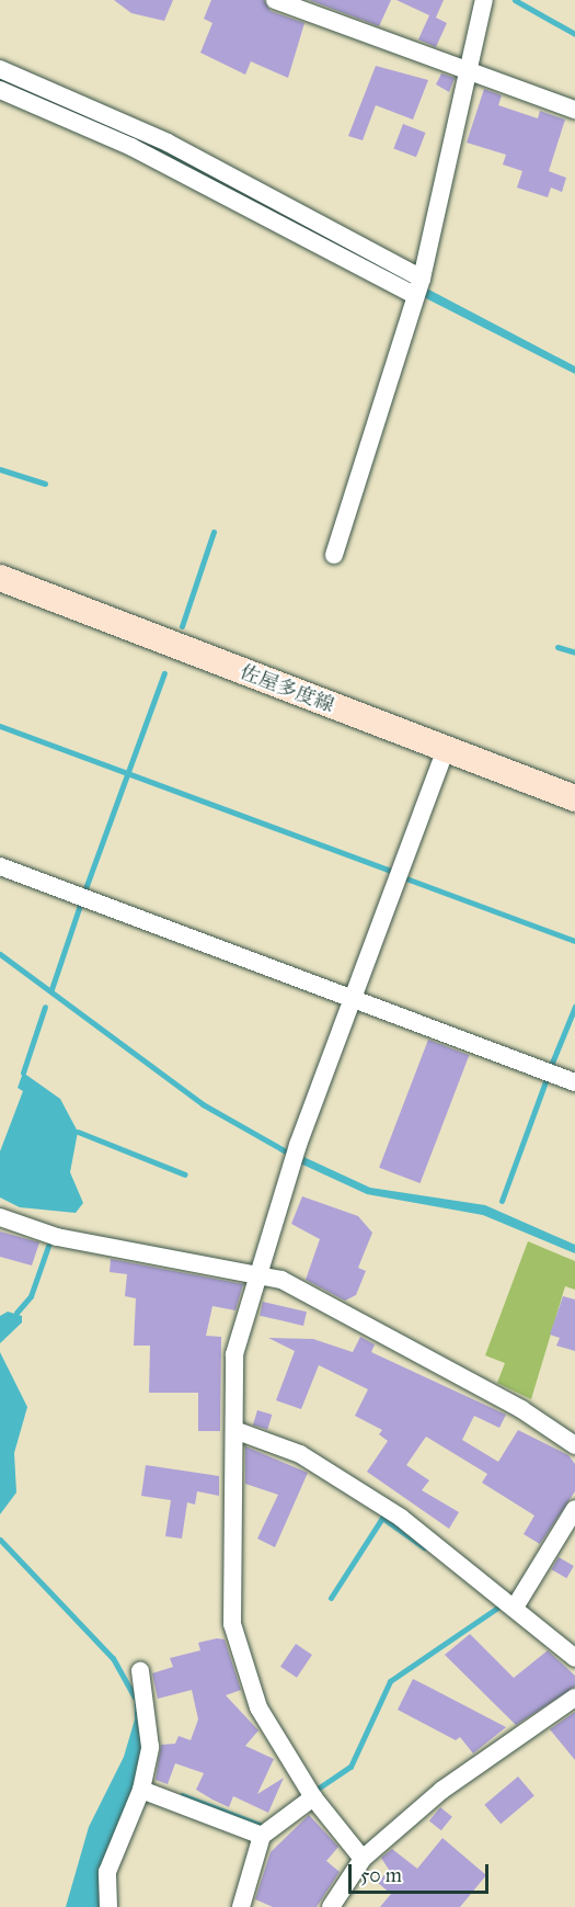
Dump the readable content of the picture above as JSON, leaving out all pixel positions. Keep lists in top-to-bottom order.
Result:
{
  "streets": {
    "main road": ["佐屋多度線"]
  },
  "scale_bar": "50 m"
}
